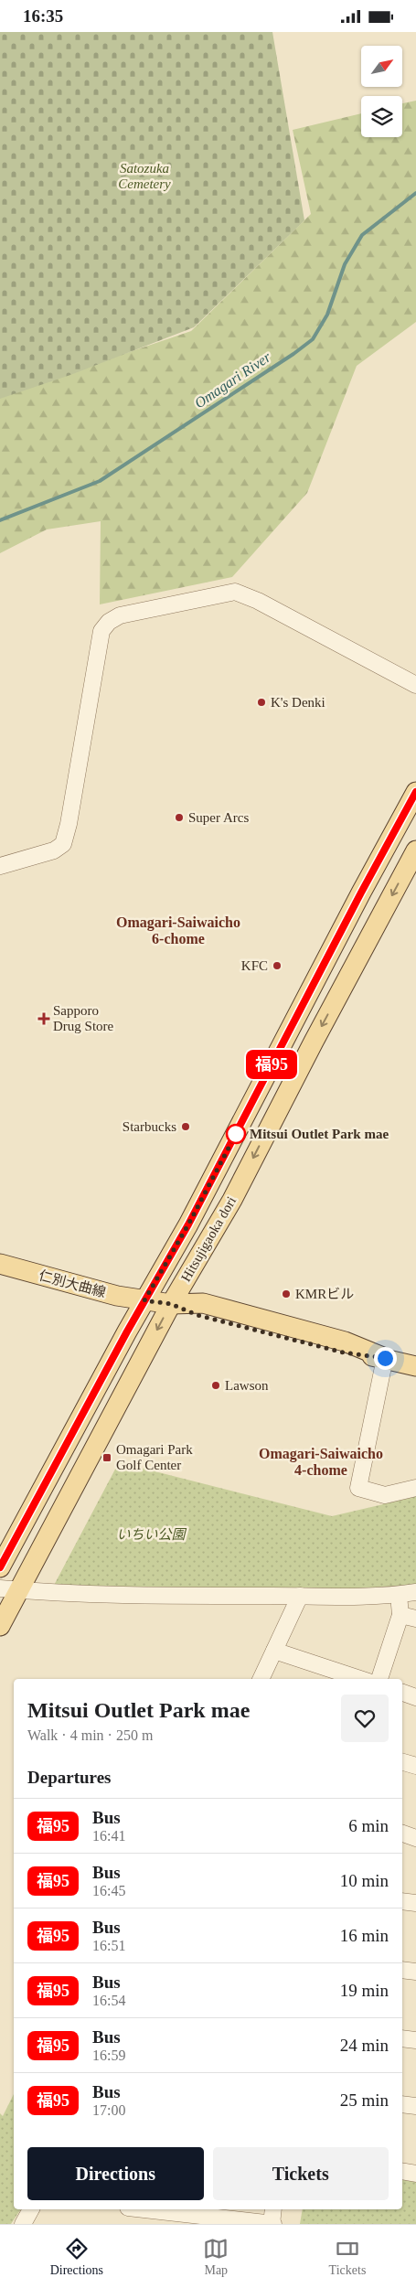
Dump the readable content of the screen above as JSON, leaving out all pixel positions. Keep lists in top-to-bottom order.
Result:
{
  "streets": {
    "main road": ["Hitsujigaoka dori", "仁別大曲線"]
  },
  "crossings": [
    ["Hitsujigaoka dori", "仁別大曲線"]
  ],
  "districts": ["Omagari-Saiwaicho 6-chome", "Omagari-Saiwaicho 4-chome"],
  "water": ["Omagari River"],
  "parks": ["Satozuka Cemetery", "いちい公園"],
  "places": {
    "other": [
      "K's Denki",
      "Super Arcs",
      "KFC",
      "Starbucks",
      "Mitsui Outlet Park mae",
      "KMRビル",
      "Lawson"
    ],
    "health": ["Sapporo Drug Store"],
    "transit": ["Omagari Park Golf Center"]
  },
  "lines": ["bus line 福95"],
  "north": "top right",
  "page": {
    "status": "16:35",
    "on_map": "福95",
    "heading": [
      ["Mitsui Outlet Park mae", "Walk · 4 min · 250 m"],
      "Departures"
    ],
    "list": [
      {
        "mark": "福95",
        "name": "Bus",
        "note": "16:41",
        "value": "6 min"
      },
      {
        "mark": "福95",
        "name": "Bus",
        "note": "16:45",
        "value": "10 min"
      },
      {
        "mark": "福95",
        "name": "Bus",
        "note": "16:51",
        "value": "16 min"
      },
      {
        "mark": "福95",
        "name": "Bus",
        "note": "16:54",
        "value": "19 min"
      },
      {
        "mark": "福95",
        "name": "Bus",
        "note": "16:59",
        "value": "24 min"
      },
      {
        "mark": "福95",
        "name": "Bus",
        "note": "17:00",
        "value": "25 min"
      }
    ],
    "buttons": ["Directions", "Tickets"],
    "tabs": ["Directions", "Map", "Tickets"]
  }
}
